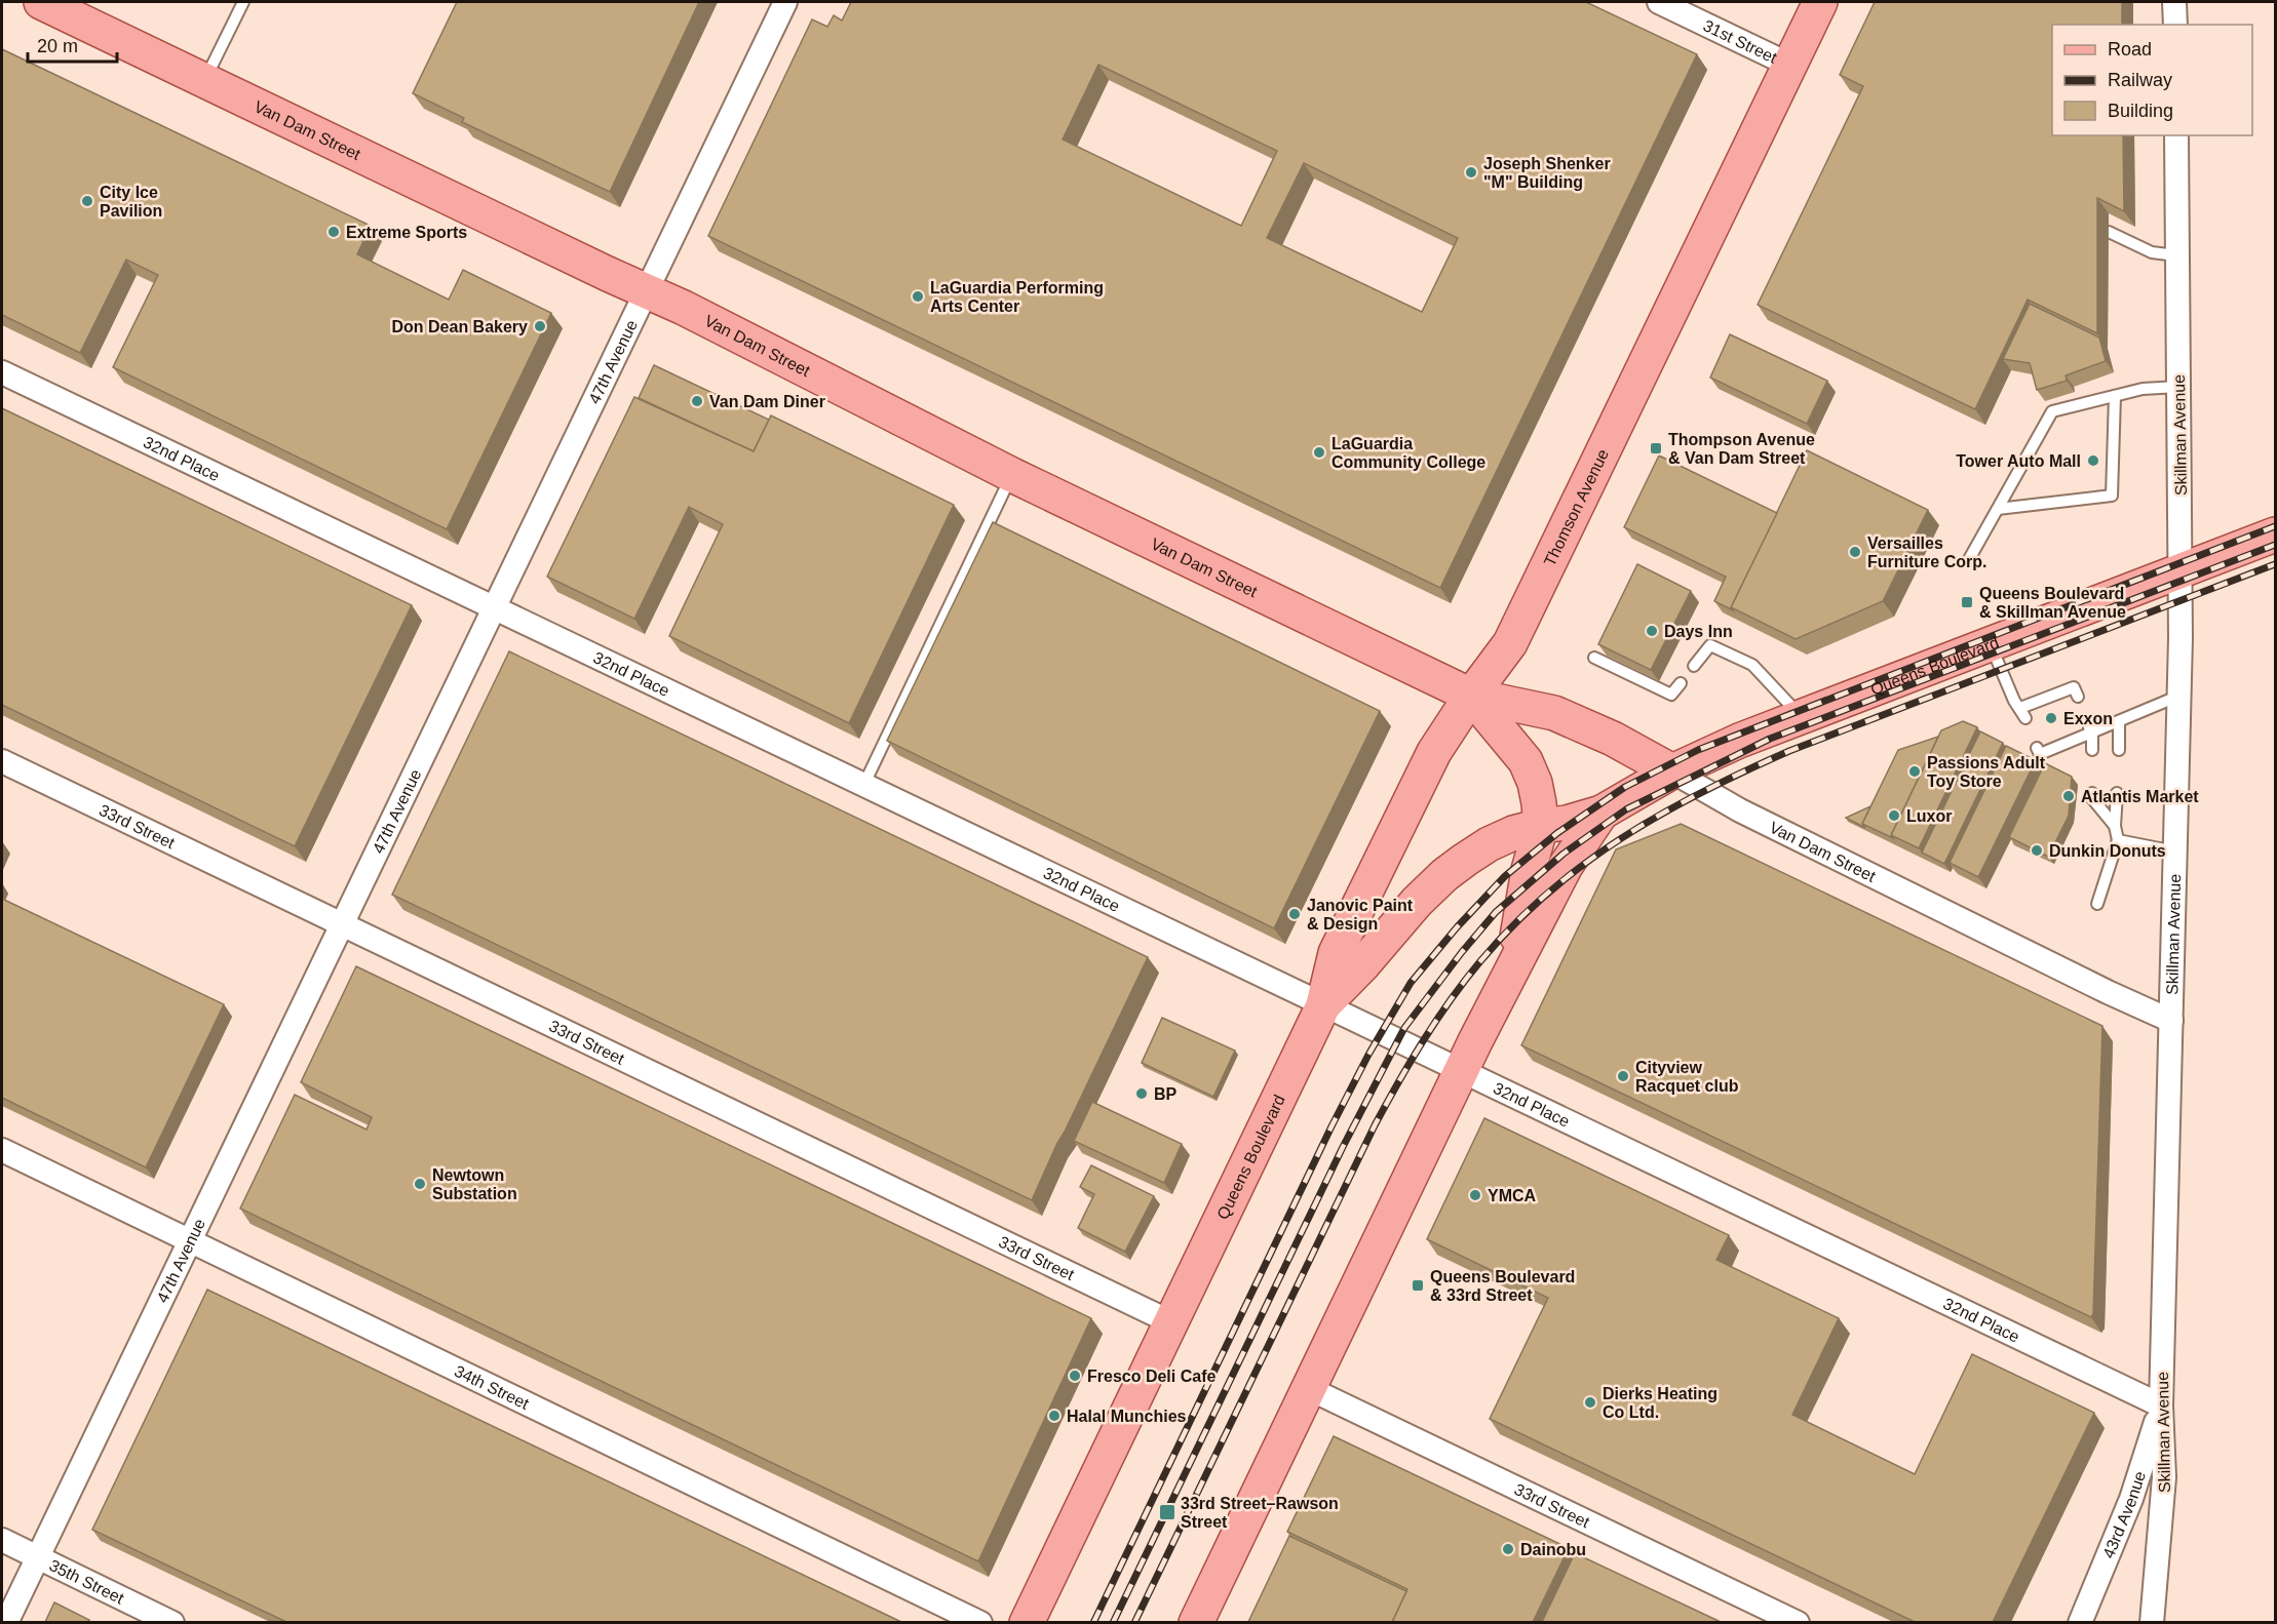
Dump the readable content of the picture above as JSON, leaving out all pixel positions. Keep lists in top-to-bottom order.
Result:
{
  "streets": {
    "main road": ["Van Dam Street", "Thomson Avenue", "Queens Boulevard"],
    "street": [
      "31st Street",
      "47th Avenue",
      "Skillman Avenue",
      "32nd Place",
      "33rd Street",
      "34th Street",
      "43rd Avenue",
      "35th Street"
    ]
  },
  "crossings": [
    ["31st Street", "Thomson Avenue"],
    ["Van Dam Street", "47th Avenue"],
    ["Van Dam Street", "Skillman Avenue"],
    ["Van Dam Street", "Thomson Avenue"],
    ["Van Dam Street", "Queens Boulevard"],
    ["47th Avenue", "32nd Place"],
    ["47th Avenue", "33rd Street"],
    ["47th Avenue", "34th Street"],
    ["47th Avenue", "35th Street"],
    ["Skillman Avenue", "32nd Place"],
    ["Skillman Avenue", "Queens Boulevard"],
    ["Skillman Avenue", "43rd Avenue"],
    ["32nd Place", "Thomson Avenue"],
    ["32nd Place", "Queens Boulevard"],
    ["32nd Place", "43rd Avenue"],
    ["Thomson Avenue", "Queens Boulevard"],
    ["Queens Boulevard", "33rd Street"]
  ],
  "places": {
    "other": [
      "Joseph Shenker \"M\" Building",
      "City Ice Pavilion",
      "Extreme Sports",
      "LaGuardia Performing Arts Center",
      "Don Dean Bakery",
      "Van Dam Diner",
      "LaGuardia Community College",
      "Tower Auto Mall",
      "Versailles Furniture Corp.",
      "Days Inn",
      "Exxon",
      "Passions Adult Toy Store",
      "Atlantis Market",
      "Luxor",
      "Dunkin Donuts",
      "Janovic Paint & Design",
      "Cityview Racquet club",
      "BP",
      "Newtown Substation",
      "YMCA",
      "Fresco Deli Cafe",
      "Dierks Heating Co Ltd.",
      "Halal Munchies",
      "Dainobu"
    ],
    "transit": [
      "Thompson Avenue & Van Dam Street",
      "Queens Boulevard & Skillman Avenue",
      "Queens Boulevard & 33rd Street",
      "33rd Street–Rawson Street"
    ]
  },
  "legend": ["Road", "Railway", "Building"],
  "scale_bar": "20 m"
}
